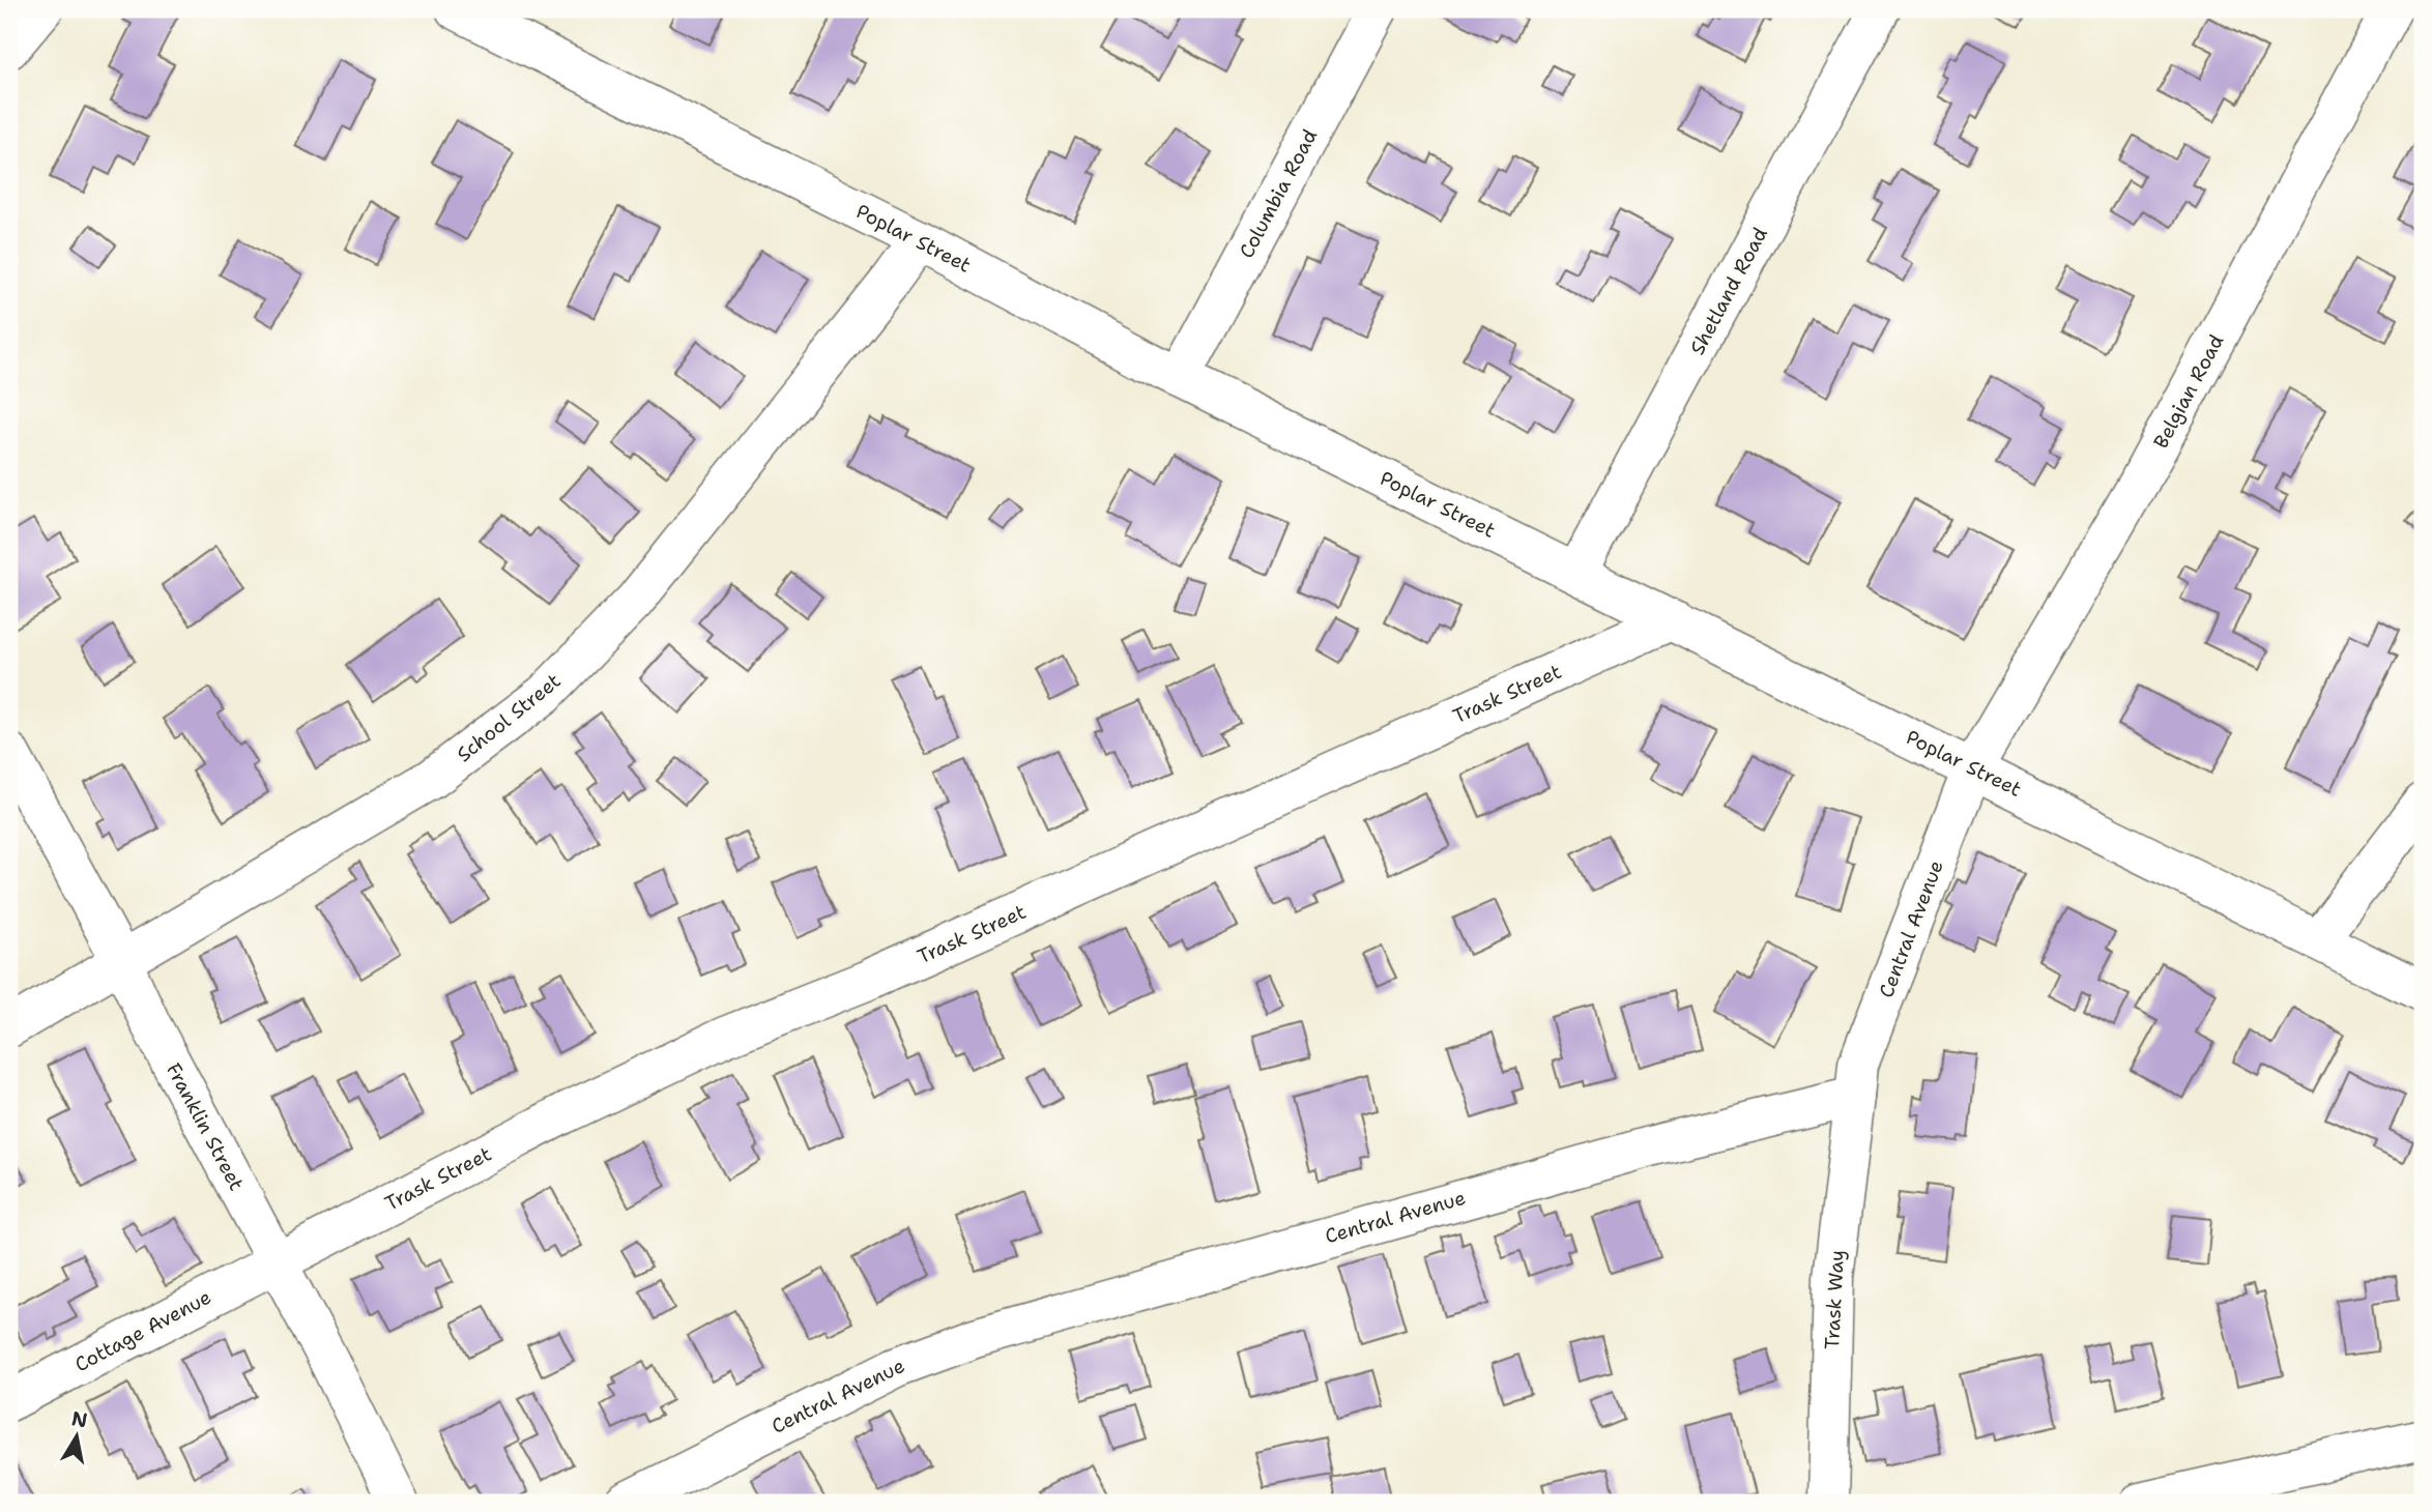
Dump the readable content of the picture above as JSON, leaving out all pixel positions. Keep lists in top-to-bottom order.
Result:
{
  "streets": {
    "street": [
      "Columbia Road",
      "Poplar Street",
      "Shetland Road",
      "Belgian Road",
      "Trask Street",
      "School Street",
      "Central Avenue",
      "Franklin Street",
      "Trask Way",
      "Cottage Avenue"
    ]
  },
  "crossings": [
    ["Columbia Road", "Poplar Street"],
    ["Poplar Street", "Shetland Road"],
    ["Poplar Street", "Belgian Road"],
    ["Poplar Street", "Trask Street"],
    ["Poplar Street", "School Street"],
    ["Poplar Street", "Central Avenue"],
    ["Belgian Road", "Central Avenue"],
    ["Trask Street", "Franklin Street"],
    ["Trask Street", "Cottage Avenue"],
    ["School Street", "Franklin Street"],
    ["Central Avenue", "Trask Way"],
    ["Franklin Street", "Cottage Avenue"]
  ],
  "north": "top"
}
